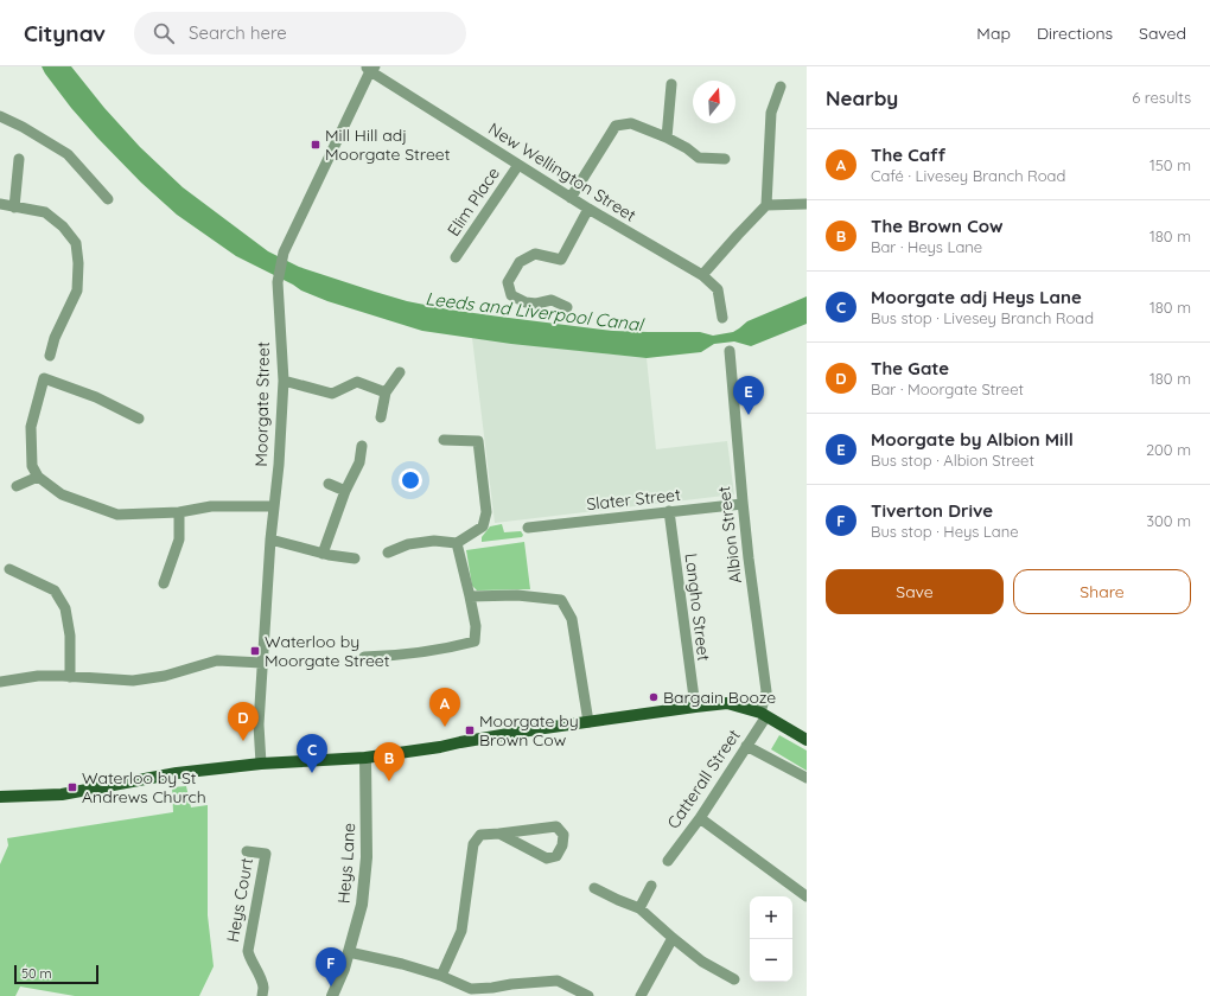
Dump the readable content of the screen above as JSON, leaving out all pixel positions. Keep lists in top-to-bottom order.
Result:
{
  "streets": {
    "street": [
      "New Wellington Street",
      "Elim Place",
      "Moorgate Street",
      "Slater Street",
      "Albion Street",
      "Langho Street",
      "Catterall Street",
      "Heys Lane",
      "Heys Court"
    ]
  },
  "crossings": [
    ["New Wellington Street", "Elim Place"],
    ["New Wellington Street", "Moorgate Street"],
    ["Slater Street", "Albion Street"],
    ["Slater Street", "Langho Street"],
    ["Albion Street", "Catterall Street"]
  ],
  "water": ["Leeds and Liverpool Canal"],
  "places": {
    "transit": [
      "Mill Hill adj Moorgate Street",
      "Waterloo by Moorgate Street",
      "Moorgate by Brown Cow",
      "Waterloo by St Andrews Church"
    ],
    "other": ["Bargain Booze"]
  },
  "scale_bar": "50 m",
  "north": "top",
  "page": {
    "header": "Citynav",
    "search": "Search here",
    "nav": ["Map", "Directions", "Saved"],
    "heading": ["Nearby", "6 results"],
    "list": [
      {
        "mark": "A",
        "name": "The Caff",
        "note": "Café · Livesey Branch Road",
        "value": "150 m"
      },
      {
        "mark": "B",
        "name": "The Brown Cow",
        "note": "Bar · Heys Lane",
        "value": "180 m"
      },
      {
        "mark": "C",
        "name": "Moorgate adj Heys Lane",
        "note": "Bus stop · Livesey Branch Road",
        "value": "180 m"
      },
      {
        "mark": "D",
        "name": "The Gate",
        "note": "Bar · Moorgate Street",
        "value": "180 m"
      },
      {
        "mark": "E",
        "name": "Moorgate by Albion Mill",
        "note": "Bus stop · Albion Street",
        "value": "200 m"
      },
      {
        "mark": "F",
        "name": "Tiverton Drive",
        "note": "Bus stop · Heys Lane",
        "value": "300 m"
      }
    ],
    "pins": [
      "E",
      "A",
      "D",
      "C",
      "B",
      "F"
    ],
    "buttons": ["Save", "Share"],
    "map_buttons": ["+", "−"],
    "scale": "50 m"
  }
}
